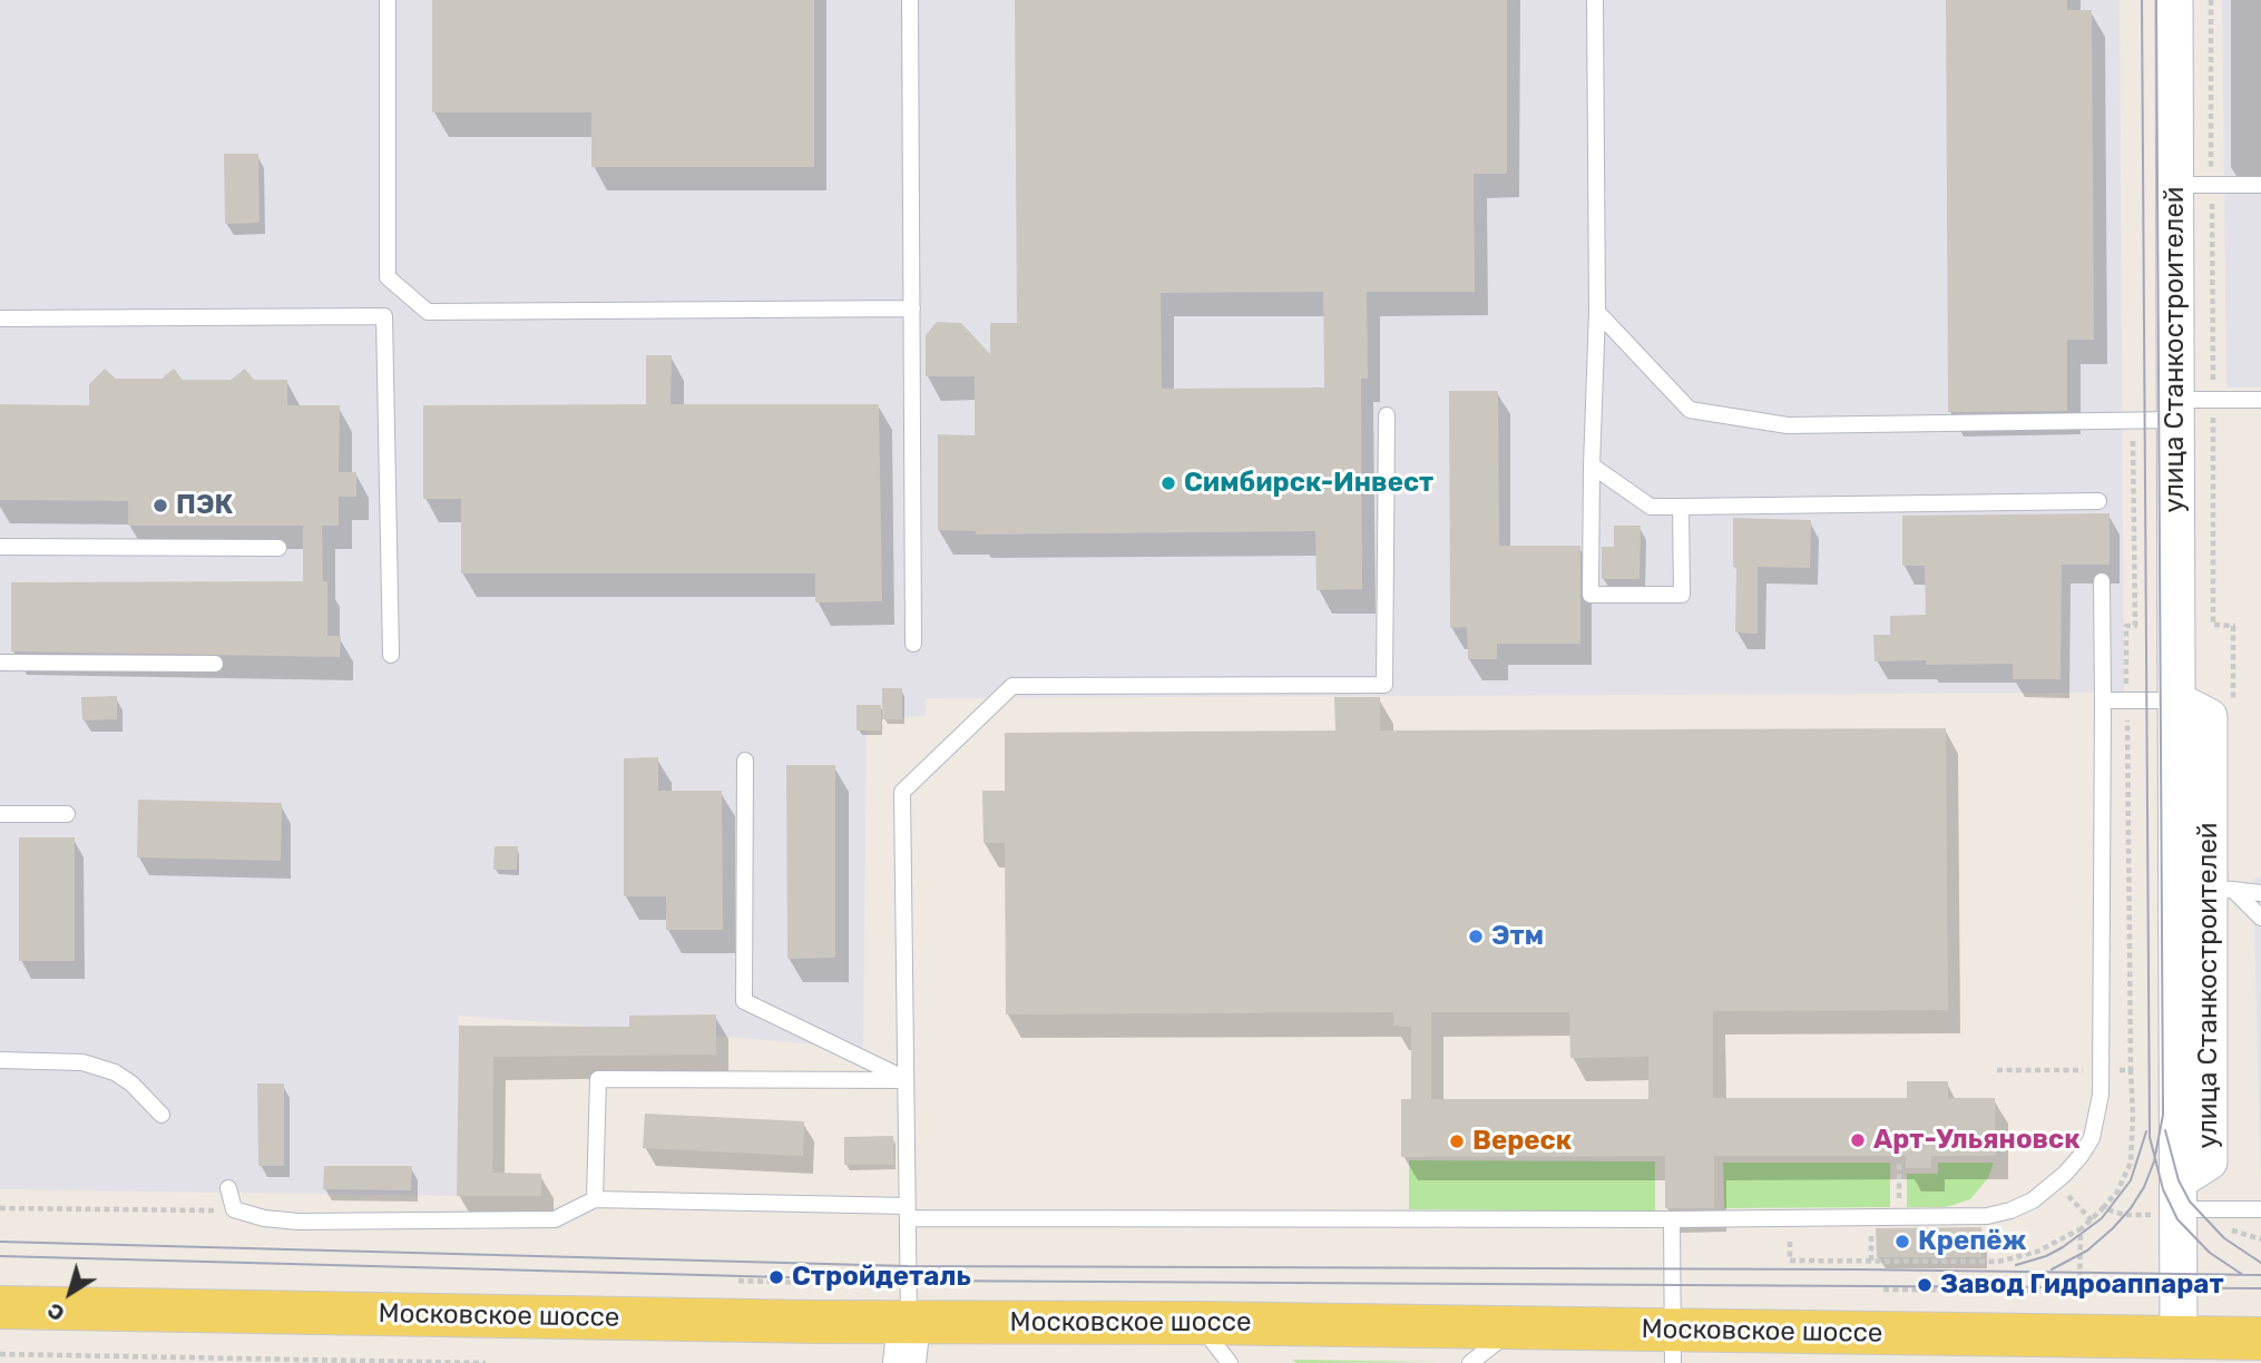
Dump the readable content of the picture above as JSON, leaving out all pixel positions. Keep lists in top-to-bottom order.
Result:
{
  "streets": {
    "main road": ["Московское шоссе"],
    "street": ["улица Станкостроителей"]
  },
  "crossings": [
    ["улица Станкостроителей", "Московское шоссе"]
  ],
  "places": [
    "Симбирск-Инвест",
    "ПЭК",
    "Этм",
    "Арт-Ульяновск",
    "Вереск",
    "Крепёж",
    "Стройдеталь",
    "Завод Гидроаппарат"
  ],
  "north": "bottom left"
}
